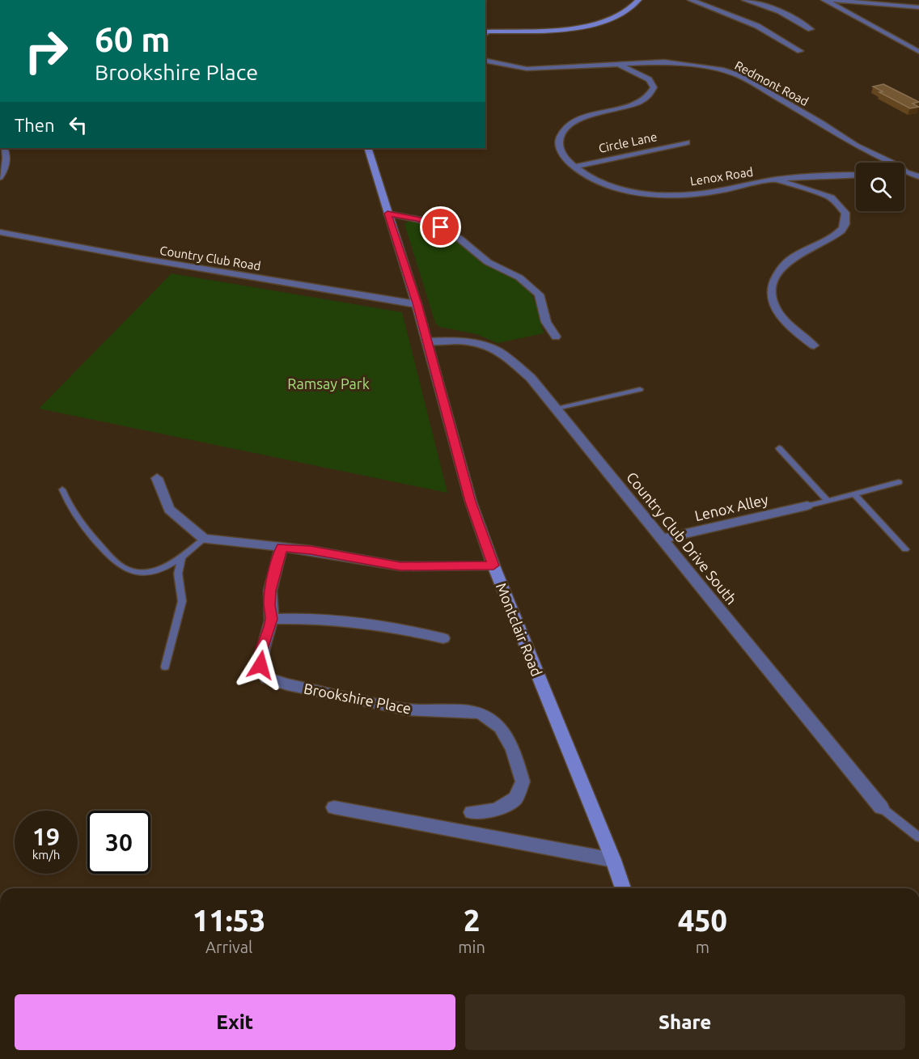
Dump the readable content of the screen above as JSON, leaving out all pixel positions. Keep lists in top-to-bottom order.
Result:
{
  "streets": {
    "main road": ["Montclair Road"],
    "street": [
      "Redmont Road",
      "Circle Lane",
      "Lenox Road",
      "Country Club Road",
      "Lenox Alley",
      "Country Club Drive South",
      "Brookshire Place"
    ]
  },
  "crossings": [
    ["Redmont Road", "Lenox Road"],
    ["Circle Lane", "Lenox Road"],
    ["Country Club Road", "Montclair Road"],
    ["Lenox Alley", "Country Club Drive South"],
    ["Country Club Drive South", "Montclair Road"]
  ],
  "parks": ["Ramsay Park"],
  "page": {
    "turn": ["60 m", "Brookshire Place"],
    "then": "Then",
    "speed": "19 km/h",
    "limit": "30",
    "eta": [
      "11:53",
      "Arrival",
      "2",
      "min",
      "450",
      "m"
    ],
    "buttons": ["Exit", "Share"]
  }
}
